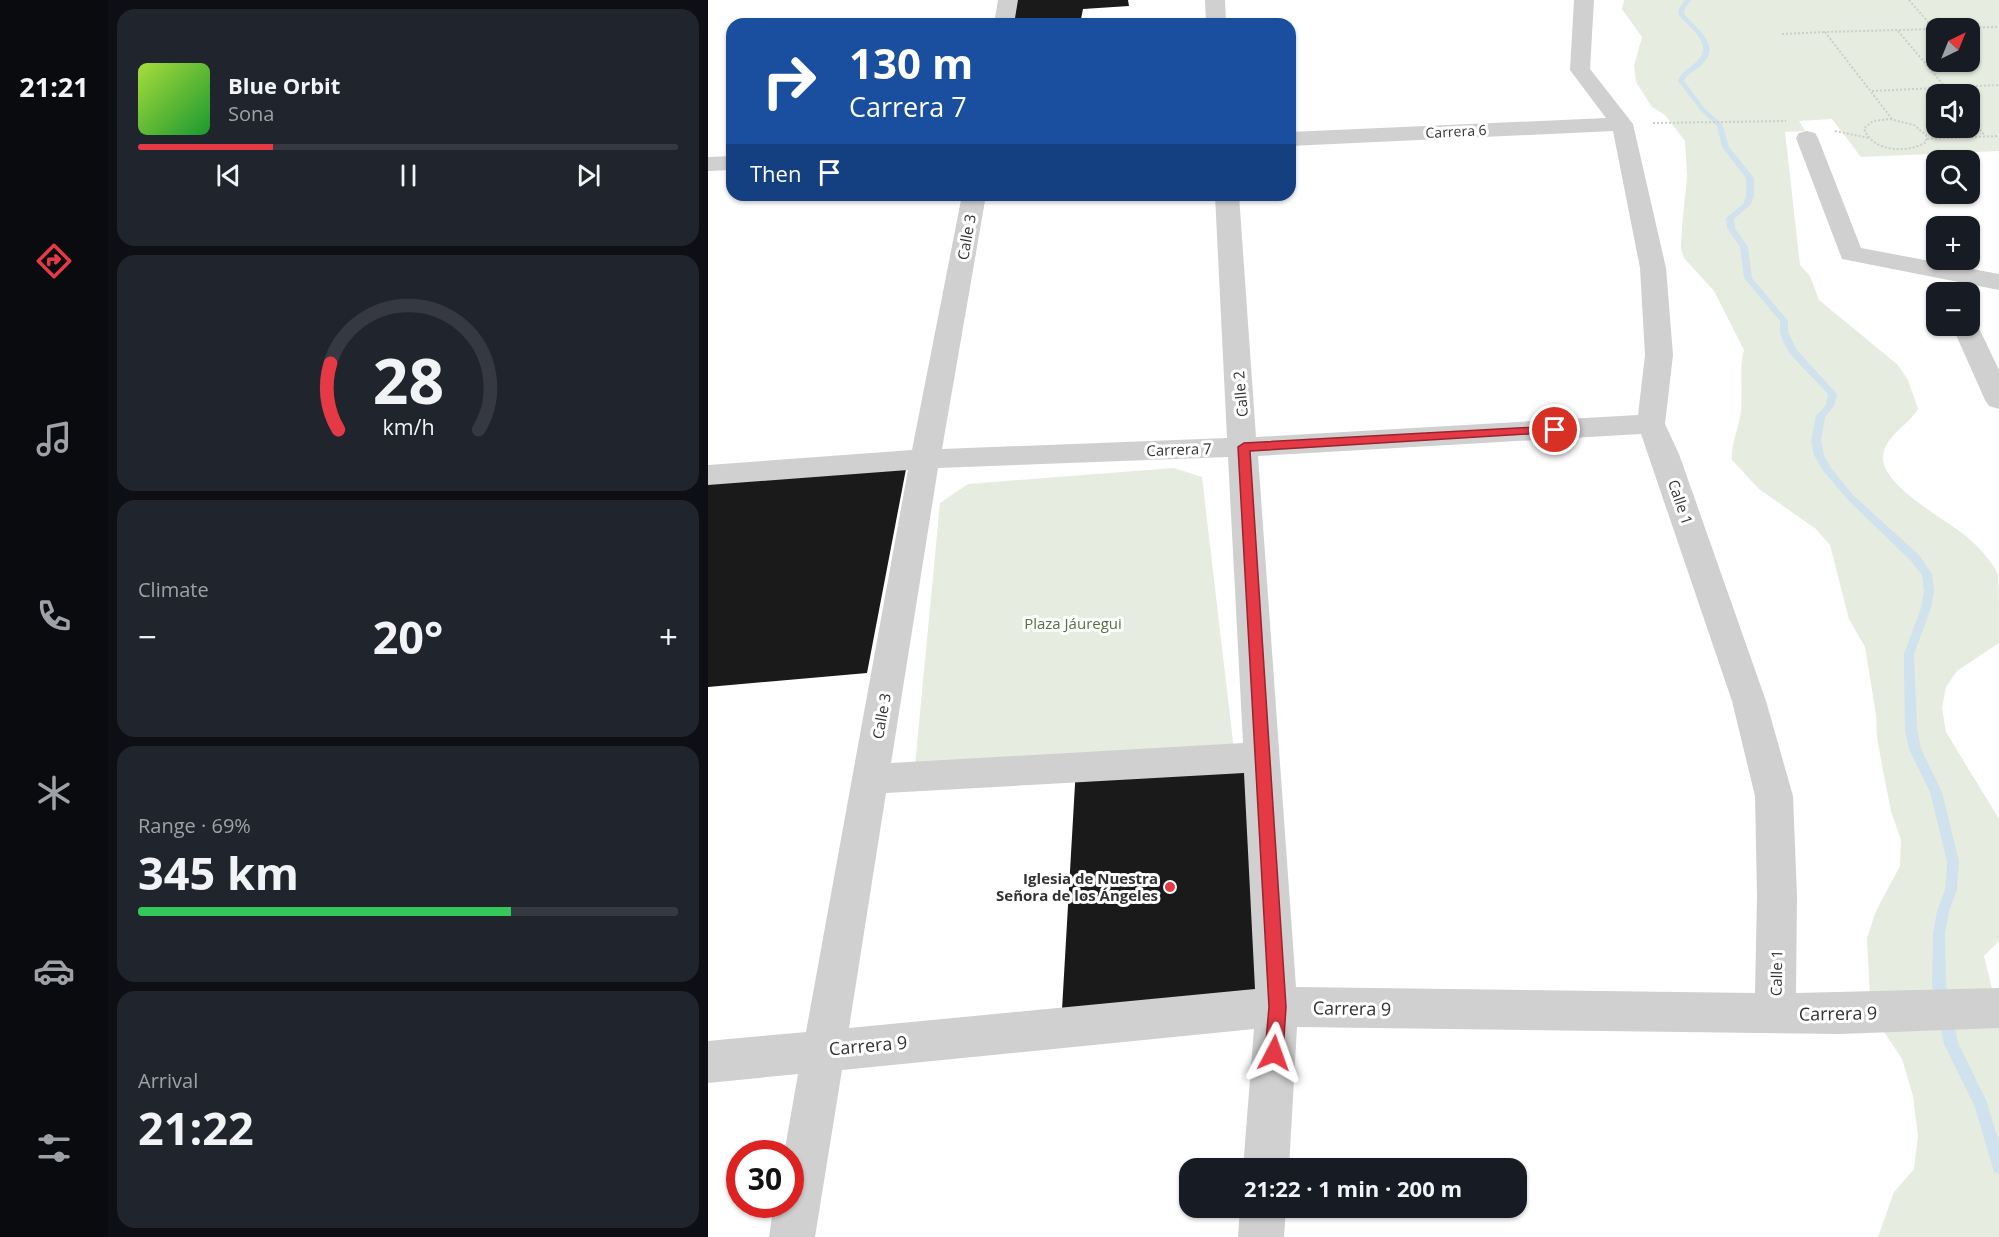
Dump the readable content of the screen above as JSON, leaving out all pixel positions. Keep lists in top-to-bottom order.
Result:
{
  "streets": {
    "street": [
      "Carrera 6",
      "Calle 3",
      "Calle 2",
      "Carrera 7",
      "Calle 1",
      "Carrera 9"
    ]
  },
  "crossings": [
    ["Calle 3", "Carrera 7"],
    ["Calle 3", "Carrera 9"],
    ["Calle 2", "Carrera 7"],
    ["Calle 2", "Carrera 9"],
    ["Carrera 7", "Calle 1"],
    ["Calle 1", "Carrera 9"]
  ],
  "parks": ["Plaza Jáuregui"],
  "places": ["Iglesia de Nuestra Señora de los Ángeles"],
  "north": "top right",
  "page": {
    "tabs": "21:21",
    "map_buttons": ["+", "−"],
    "turn": ["130 m", "Carrera 7"],
    "song": ["Blue Orbit", "Sona"],
    "then": "Then",
    "tile": [
      "Climate",
      ["Range · 69%", "345 km"],
      ["Arrival", "21:22"]
    ],
    "heat": ["−", "20°", "+"],
    "limit": "30",
    "trip": "21:22 · 1 min · 200 m",
    "gauge": ["28", "km/h"]
  }
}
